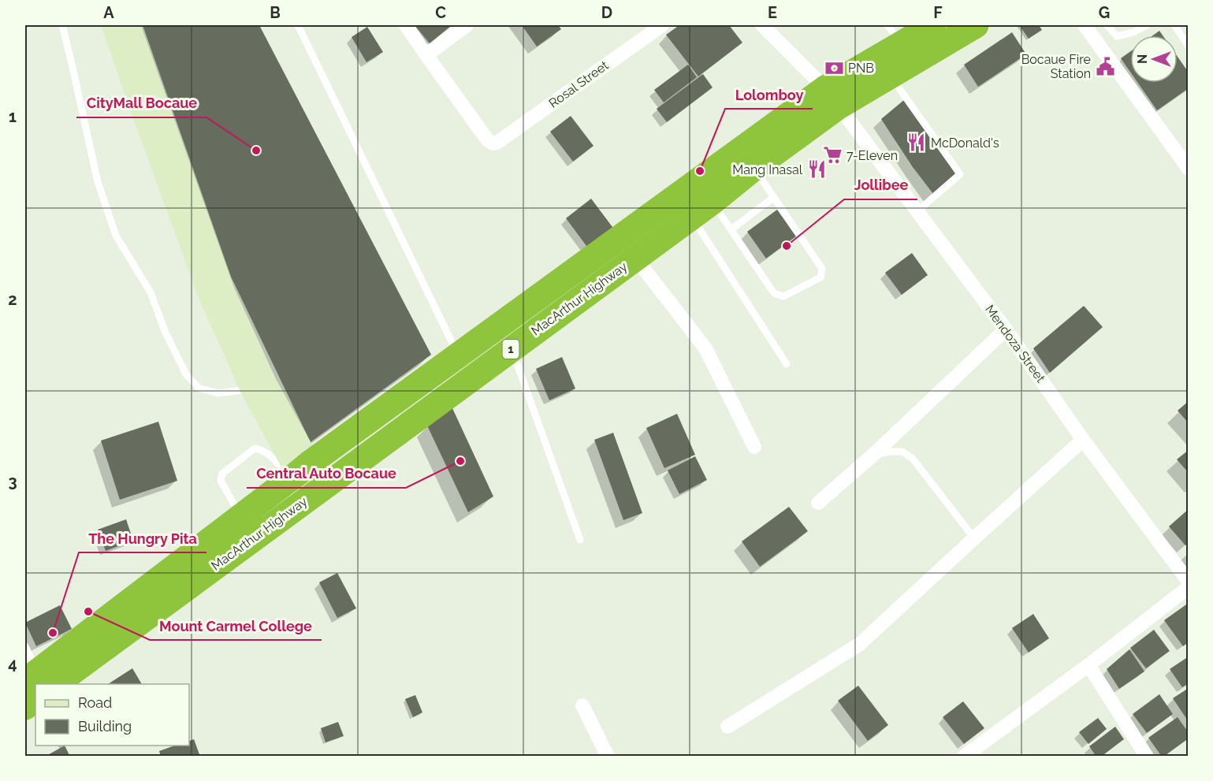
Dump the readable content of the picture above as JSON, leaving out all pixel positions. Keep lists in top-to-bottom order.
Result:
{
  "streets": {
    "highway": ["MacArthur Highway", "1"],
    "street": ["Rosal Street", "Mendoza Street"]
  },
  "crossings": [
    ["MacArthur Highway", "Mendoza Street"]
  ],
  "places": {
    "public building": ["Bocaue Fire Station"],
    "bank": ["PNB"],
    "restaurant": ["McDonald's", "Mang Inasal"],
    "other": [
      "CityMall Bocaue",
      "Lolomboy",
      "Jollibee",
      "Central Auto Bocaue",
      "Mount Carmel College",
      "The Hungry Pita"
    ],
    "supermarket": ["7-Eleven"]
  },
  "legend": ["Road", "Building"],
  "north": "left",
  "grid": {
    "columns": [
      "A",
      "B",
      "C",
      "D",
      "E",
      "F",
      "G"
    ],
    "rows": [
      "1",
      "2",
      "3",
      "4"
    ]
  }
}
